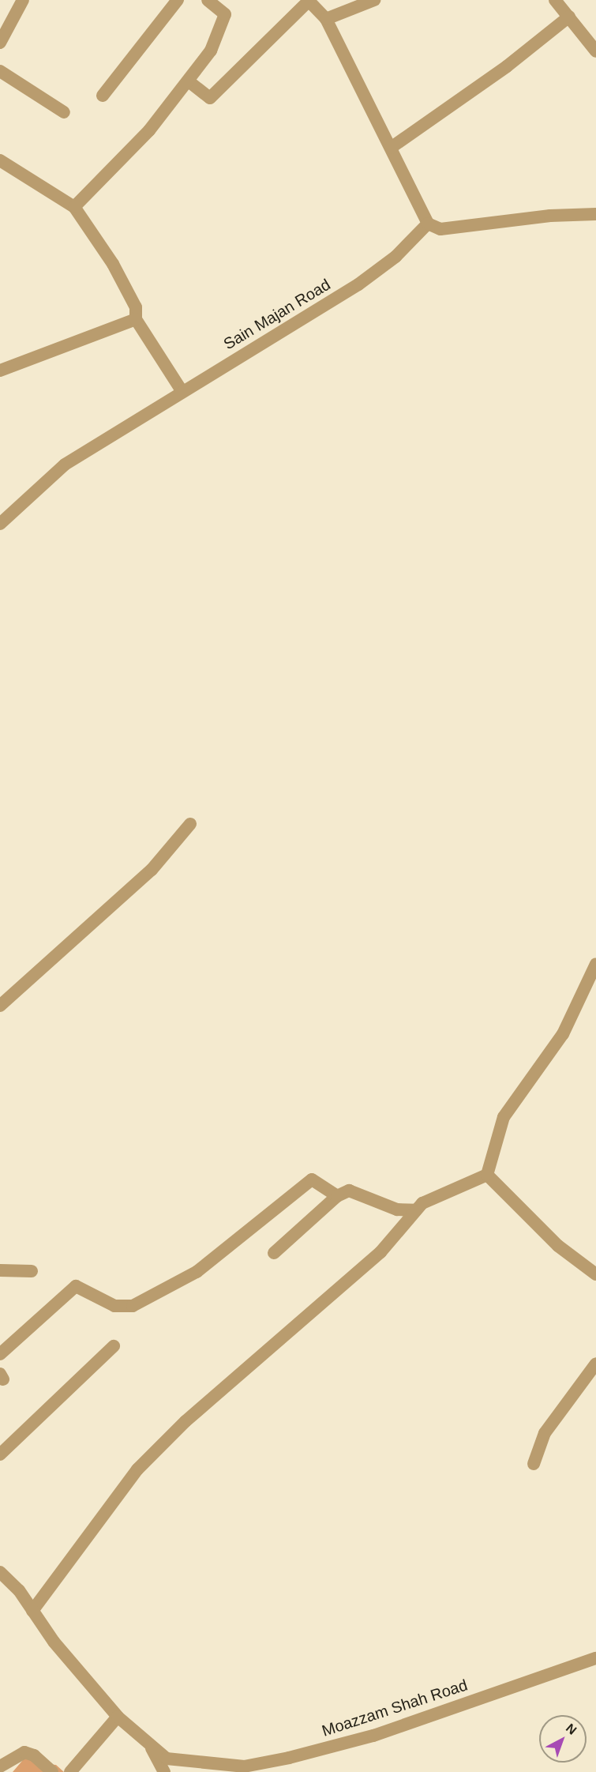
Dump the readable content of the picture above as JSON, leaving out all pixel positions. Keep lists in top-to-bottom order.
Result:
{
  "streets": {
    "street": ["Sain Majan Road", "Moazzam Shah Road"]
  },
  "north": "top right"
}
